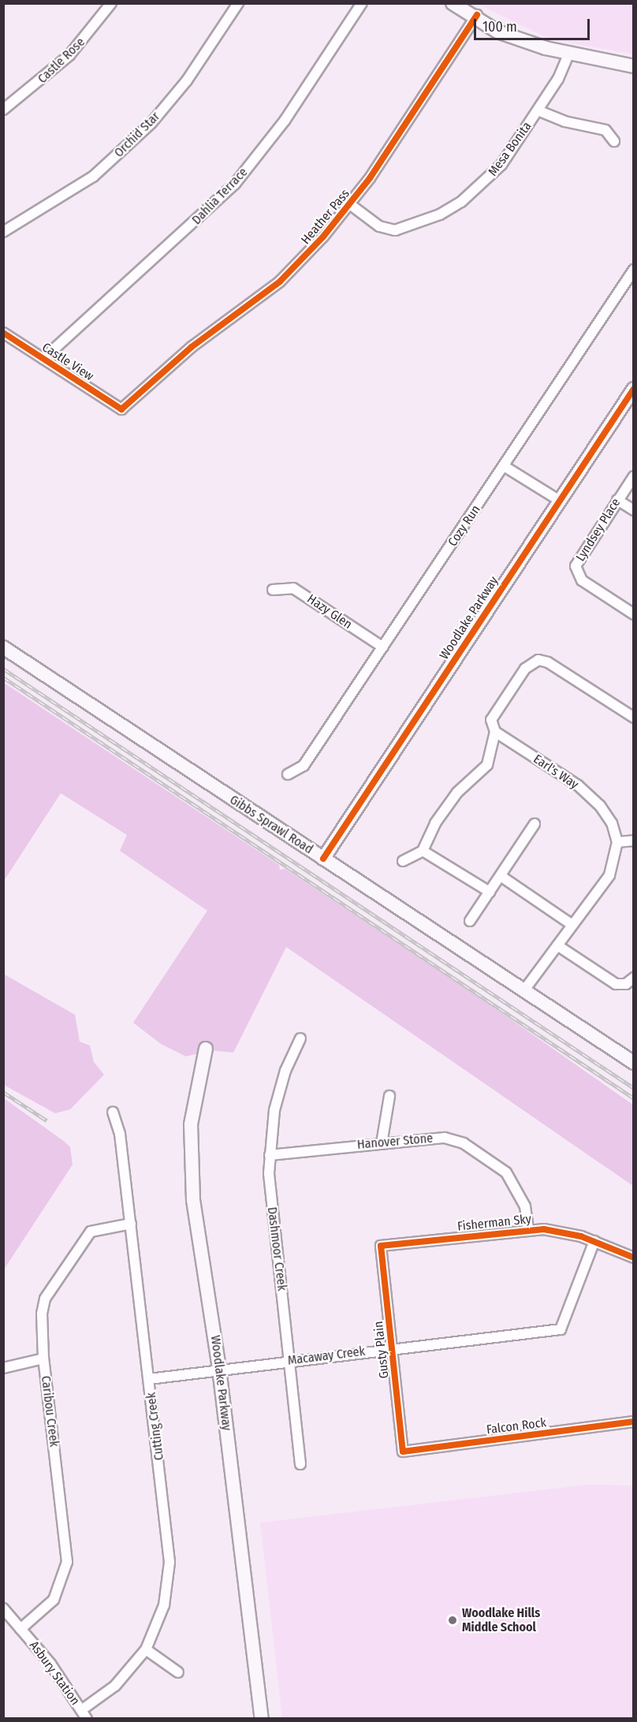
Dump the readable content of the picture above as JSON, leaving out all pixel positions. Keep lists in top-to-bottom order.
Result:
{
  "streets": {
    "street": [
      "Castle Rose",
      "Orchid Star",
      "Mesa Bonita",
      "Dahlia Terrace",
      "Heather Pass",
      "Castle View",
      "Cozy Run",
      "Lyndsey Place",
      "Hazy Glen",
      "Woodlake Parkway",
      "Earl's Way",
      "Gibbs Sprawl Road",
      "Hanover Stone",
      "Fisherman Sky",
      "Dashmoor Creek",
      "Gusty Plain",
      "Macaway Creek",
      "Caribou Creek",
      "Cutting Creek",
      "Falcon Rock",
      "Asbury Station"
    ]
  },
  "crossings": [
    ["Mesa Bonita", "Heather Pass"],
    ["Dahlia Terrace", "Castle View"],
    ["Heather Pass", "Castle View"],
    ["Cozy Run", "Hazy Glen"],
    ["Woodlake Parkway", "Gibbs Sprawl Road"],
    ["Woodlake Parkway", "Macaway Creek"],
    ["Hanover Stone", "Fisherman Sky"],
    ["Hanover Stone", "Dashmoor Creek"],
    ["Fisherman Sky", "Gusty Plain"],
    ["Fisherman Sky", "Macaway Creek"],
    ["Dashmoor Creek", "Macaway Creek"],
    ["Gusty Plain", "Macaway Creek"],
    ["Gusty Plain", "Falcon Rock"],
    ["Macaway Creek", "Cutting Creek"],
    ["Caribou Creek", "Cutting Creek"],
    ["Caribou Creek", "Asbury Station"],
    ["Cutting Creek", "Asbury Station"]
  ],
  "places": ["Woodlake Hills Middle School"],
  "scale_bar": "100 m"
}
